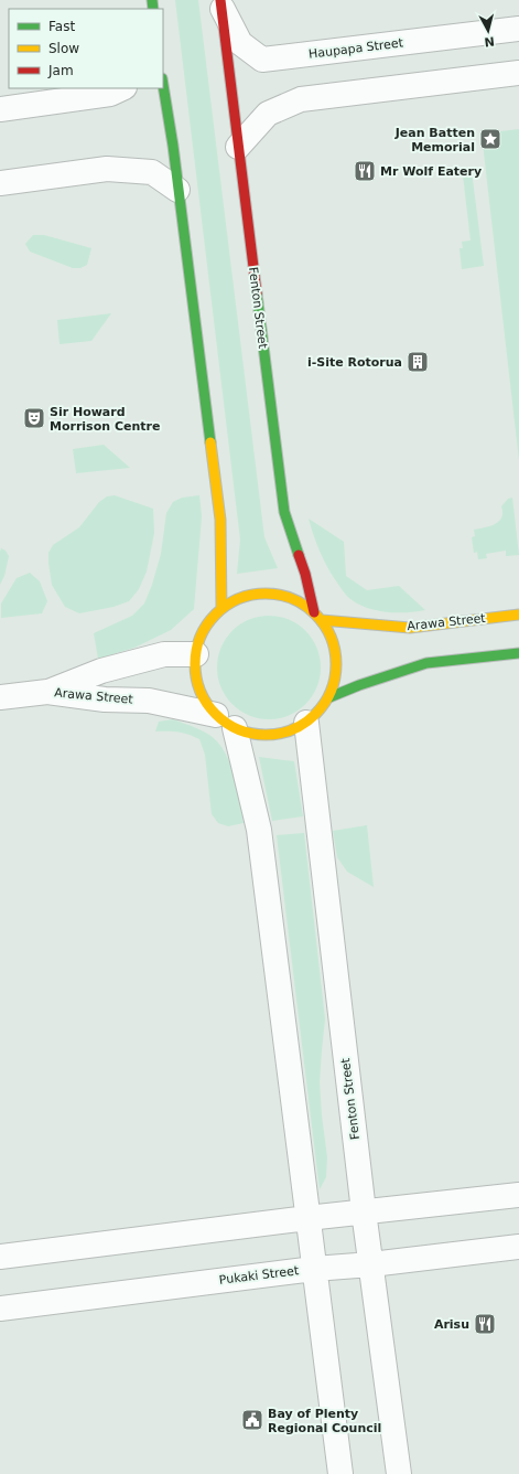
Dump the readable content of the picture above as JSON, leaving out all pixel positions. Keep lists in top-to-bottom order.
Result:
{
  "streets": {
    "main road": ["Fenton Street", "Arawa Street"],
    "street": ["Haupapa Street", "Pukaki Street"]
  },
  "crossings": [
    ["Haupapa Street", "Fenton Street"],
    ["Fenton Street", "Arawa Street"],
    ["Fenton Street", "Pukaki Street"]
  ],
  "places": {
    "place": ["Jean Batten Memorial"],
    "restaurant": ["Mr Wolf Eatery", "Arisu"],
    "building": ["i-Site Rotorua"],
    "theatre": ["Sir Howard Morrison Centre"],
    "public building": ["Bay of Plenty Regional Council"]
  },
  "legend": ["Fast", "Slow", "Jam"],
  "north": "bottom"
}
